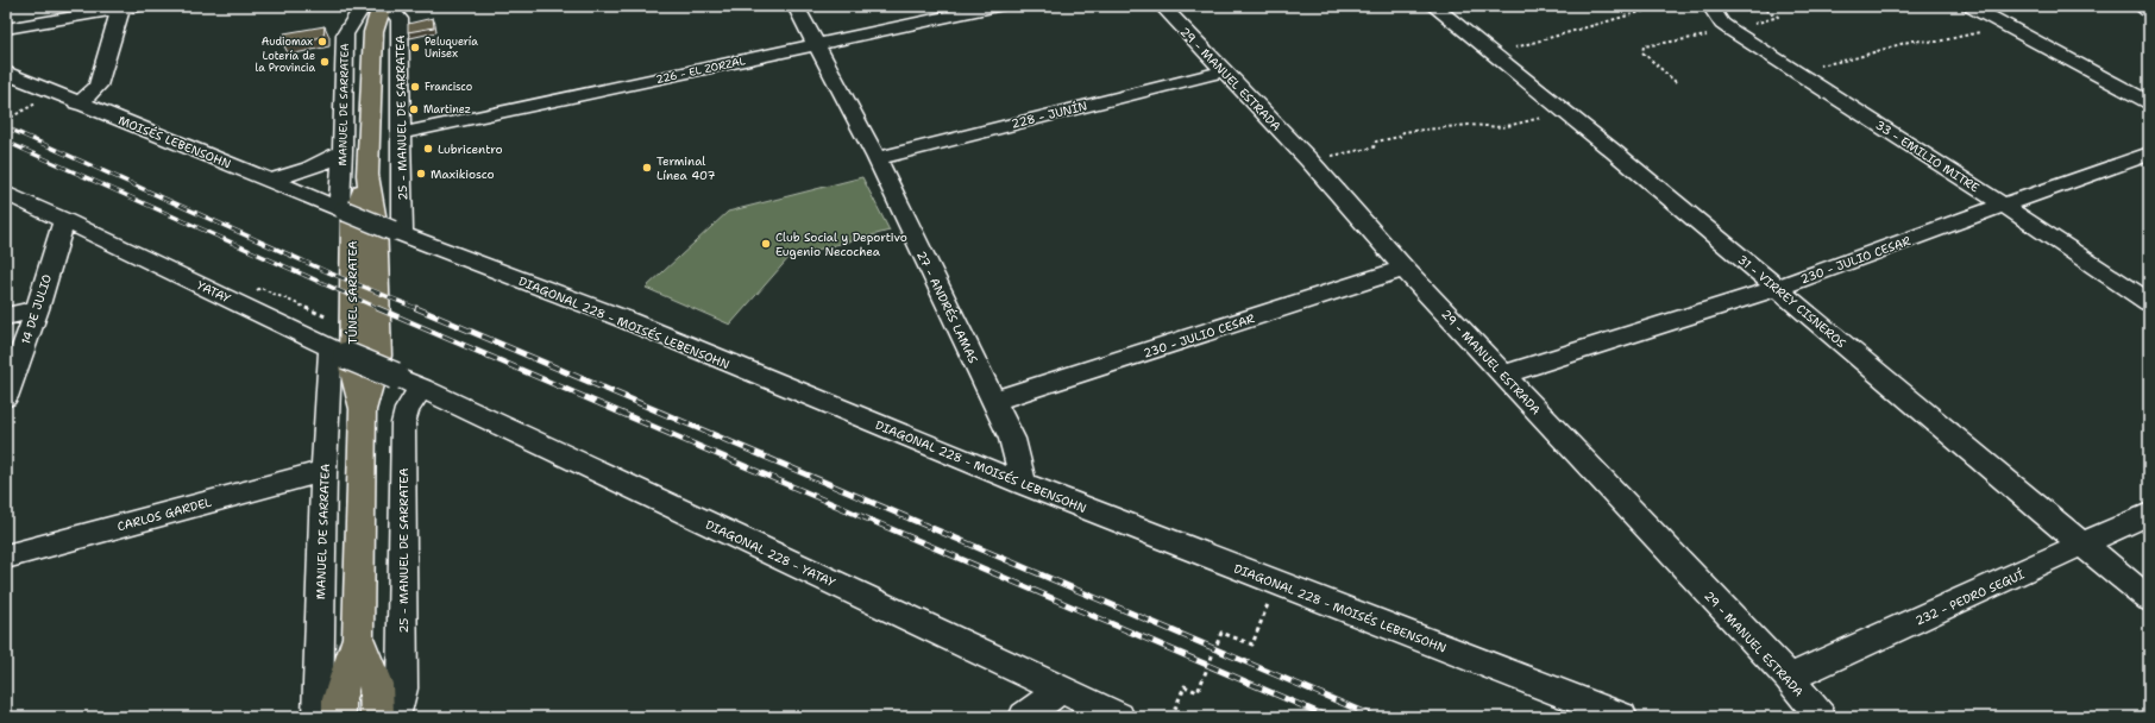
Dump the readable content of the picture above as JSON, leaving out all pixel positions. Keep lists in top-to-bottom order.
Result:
{
  "streets": {
    "main road": ["MANUEL DE SARRATEA", "TÚNEL SARRATEA"],
    "street": [
      "226 - EL ZORZAL",
      "29 - MANUEL ESTRADA",
      "228 - JUNÍN",
      "25 - MANUEL DE SARRATEA",
      "MOISÉS LEBENSOHN",
      "33 - EMILIO MITRE",
      "230 - JULIO CESAR",
      "YATAY",
      "31 - VIRREY CISNEROS",
      "27 - ANDRÉS LAMAS",
      "14 DE JULIO",
      "DIAGONAL 228 - MOISÉS LEBENSOHN",
      "CARLOS GARDEL",
      "DIAGONAL 228 - YATAY",
      "232 - PEDRO SEGUÍ"
    ]
  },
  "crossings": [
    ["226 - EL ZORZAL", "25 - MANUEL DE SARRATEA"],
    ["226 - EL ZORZAL", "27 - ANDRÉS LAMAS"],
    ["29 - MANUEL ESTRADA", "228 - JUNÍN"],
    ["29 - MANUEL ESTRADA", "230 - JULIO CESAR"],
    ["29 - MANUEL ESTRADA", "232 - PEDRO SEGUÍ"],
    ["MANUEL DE SARRATEA", "MOISÉS LEBENSOHN"],
    ["MANUEL DE SARRATEA", "YATAY"],
    ["MANUEL DE SARRATEA", "TÚNEL SARRATEA"],
    ["MANUEL DE SARRATEA", "DIAGONAL 228 - MOISÉS LEBENSOHN"],
    ["MANUEL DE SARRATEA", "CARLOS GARDEL"],
    ["228 - JUNÍN", "27 - ANDRÉS LAMAS"],
    ["25 - MANUEL DE SARRATEA", "YATAY"],
    ["25 - MANUEL DE SARRATEA", "DIAGONAL 228 - MOISÉS LEBENSOHN"],
    ["25 - MANUEL DE SARRATEA", "DIAGONAL 228 - YATAY"],
    ["MOISÉS LEBENSOHN", "DIAGONAL 228 - MOISÉS LEBENSOHN"],
    ["33 - EMILIO MITRE", "230 - JULIO CESAR"],
    ["230 - JULIO CESAR", "31 - VIRREY CISNEROS"],
    ["230 - JULIO CESAR", "27 - ANDRÉS LAMAS"],
    ["YATAY", "14 DE JULIO"],
    ["YATAY", "DIAGONAL 228 - YATAY"],
    ["31 - VIRREY CISNEROS", "232 - PEDRO SEGUÍ"],
    ["27 - ANDRÉS LAMAS", "DIAGONAL 228 - MOISÉS LEBENSOHN"]
  ],
  "places": [
    "Audiomax",
    "Peluquería Unisex",
    "Lotería de la Provincia",
    "Francisco",
    "Martinez",
    "Lubricentro",
    "Terminal Línea 407",
    "Maxikiosco",
    "Club Social y Deportivo Eugenio Necochea"
  ]
}
